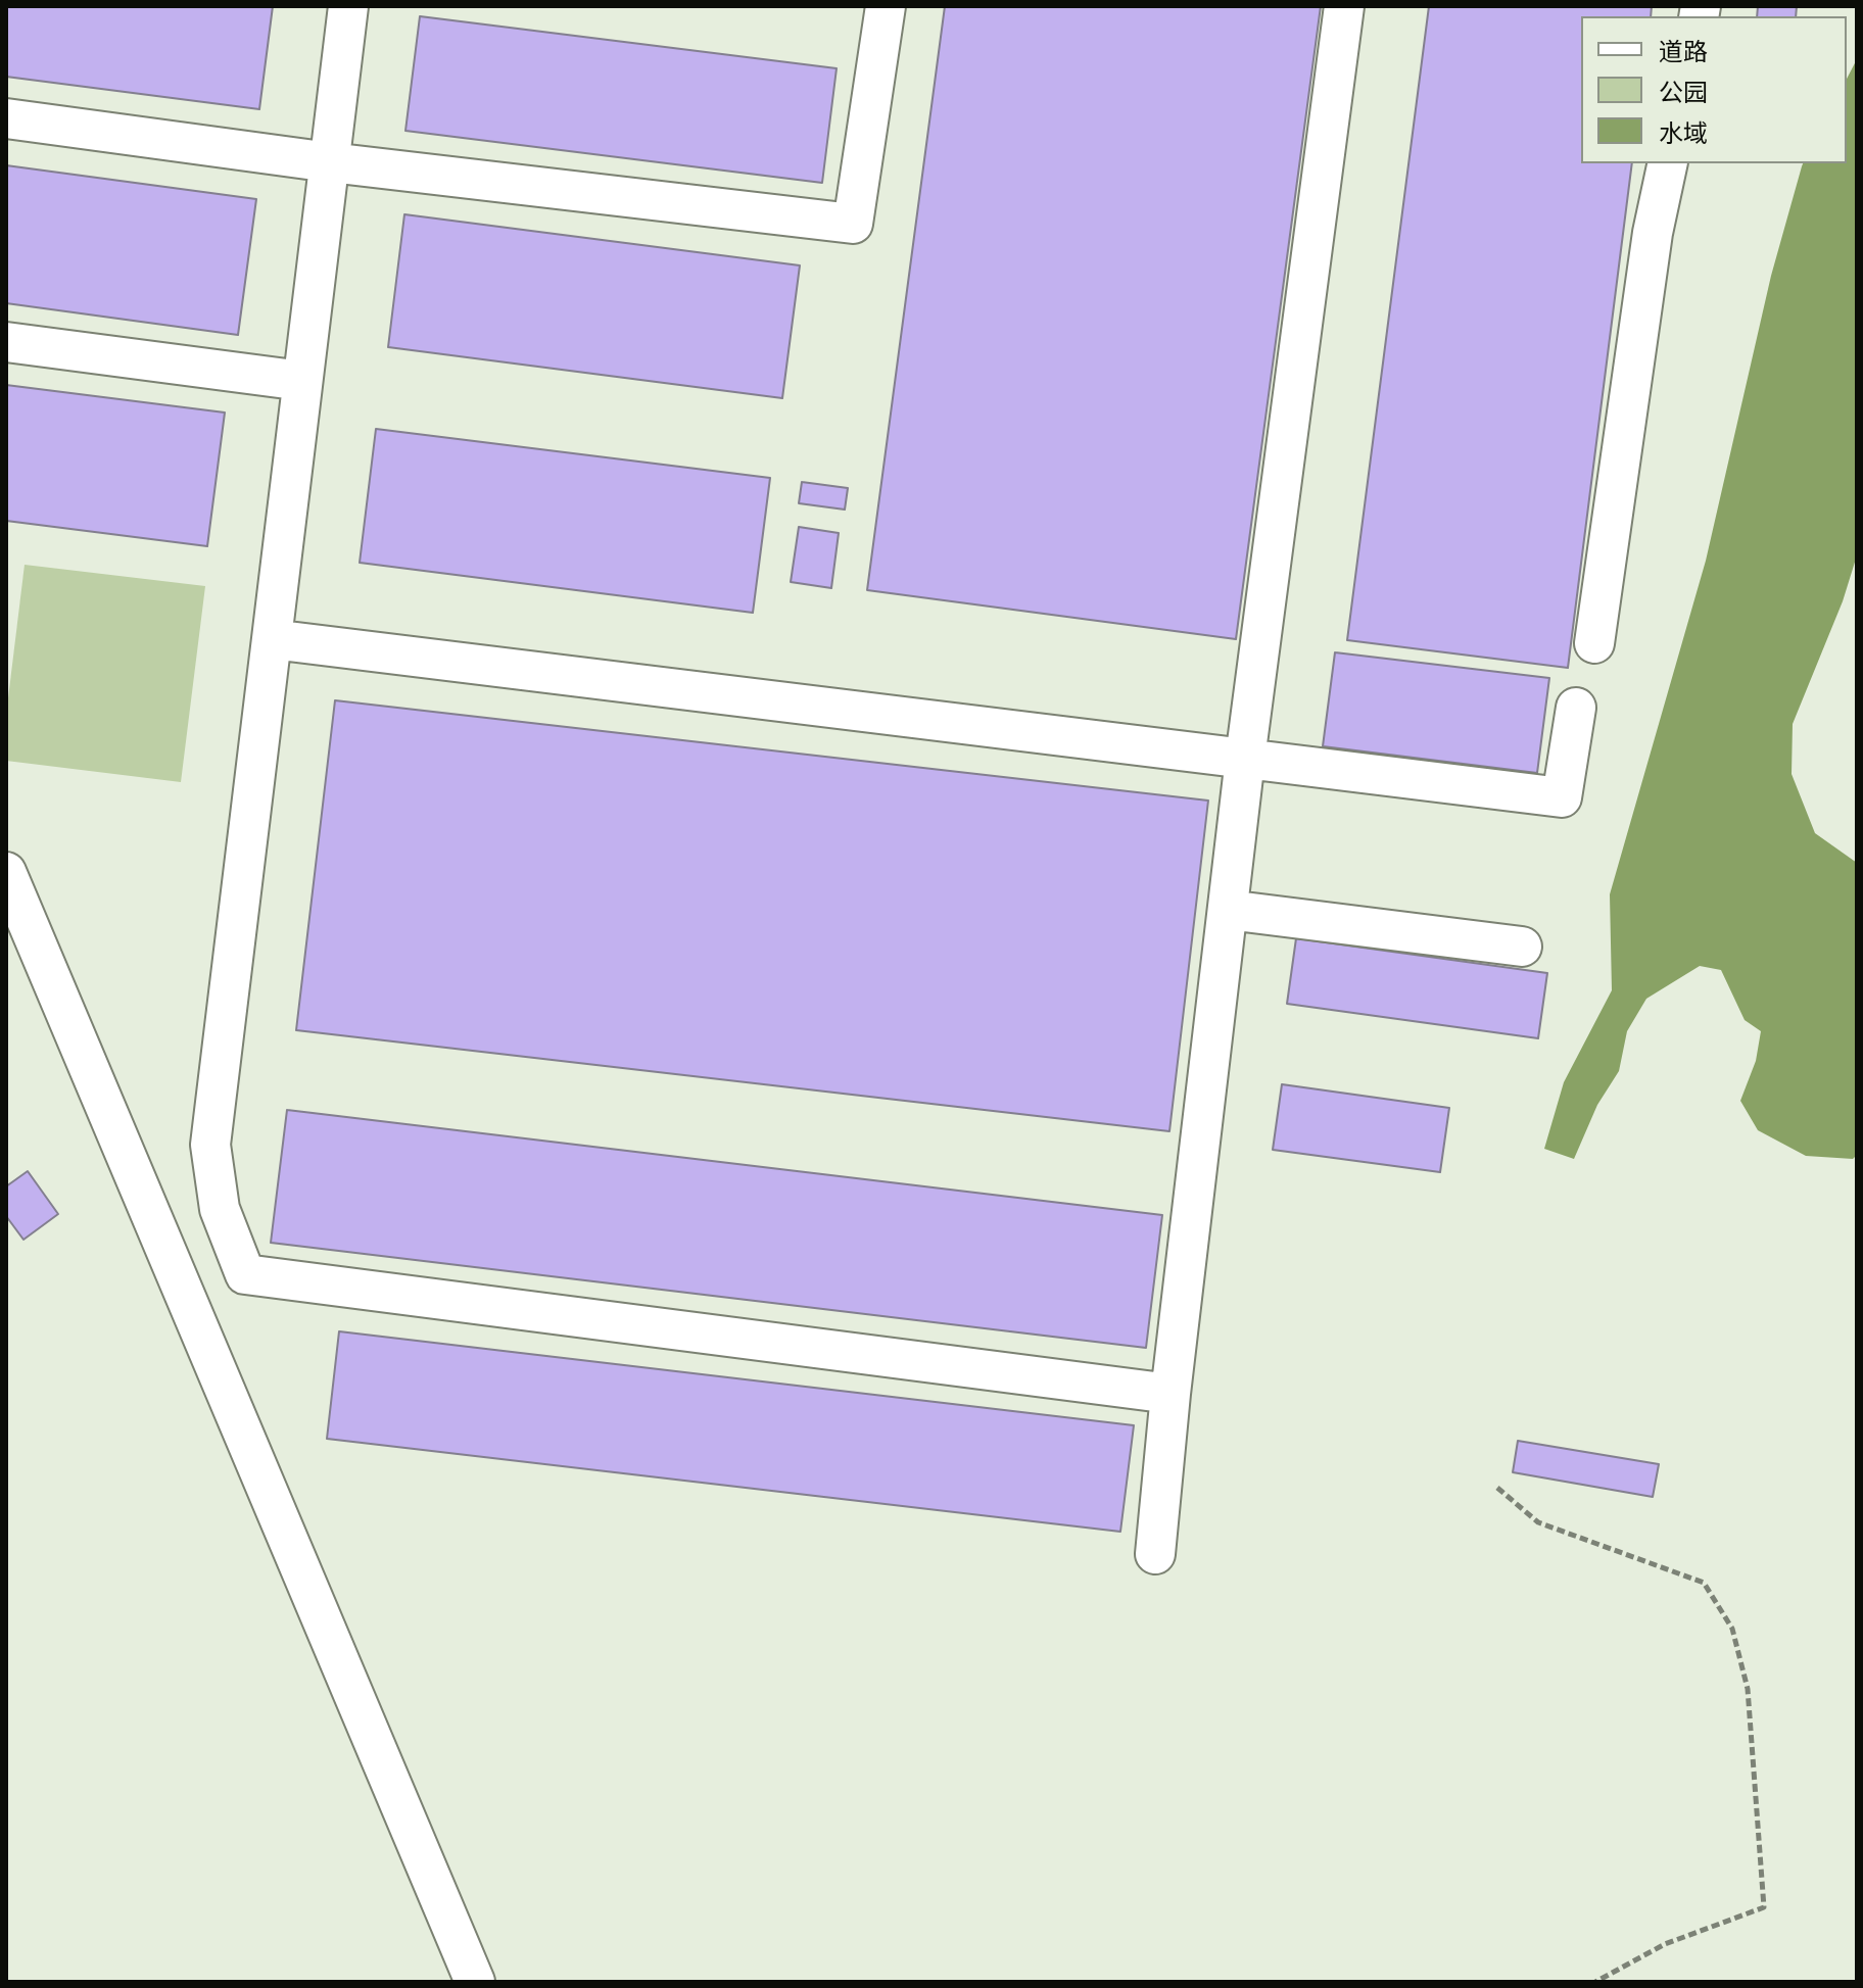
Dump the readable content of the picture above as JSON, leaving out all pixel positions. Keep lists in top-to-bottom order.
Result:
{
  "legend": ["道路", "公园", "水域"]
}
